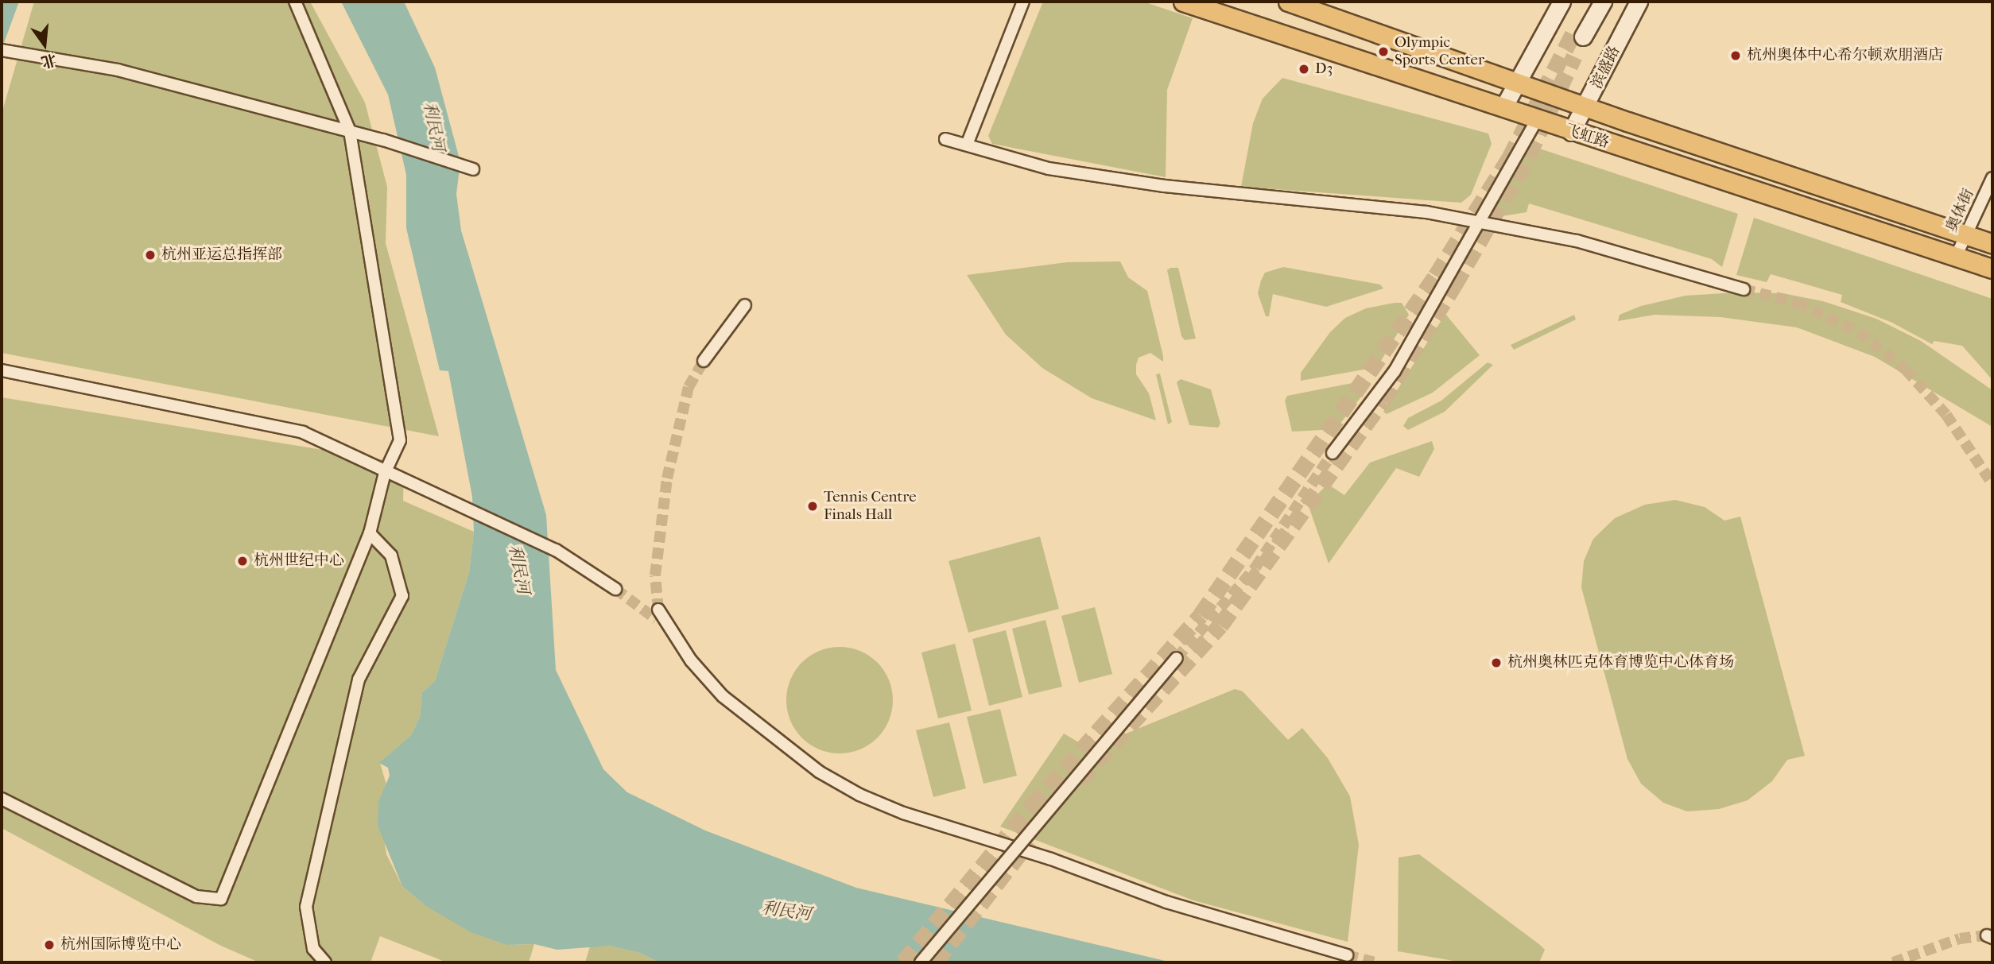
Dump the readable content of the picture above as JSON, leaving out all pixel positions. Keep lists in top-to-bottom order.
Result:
{
  "streets": {
    "main road": ["滨盛路", "飞虹路"],
    "street": ["奥体街"]
  },
  "crossings": [
    ["滨盛路", "飞虹路"],
    ["飞虹路", "奥体街"]
  ],
  "water": ["利民河"],
  "places": [
    "Olympic Sports Center",
    "杭州奥体中心希尔顿欢朋酒店",
    "D3",
    "杭州亚运总指挥部",
    "Tennis Centre Finals Hall",
    "杭州世纪中心",
    "杭州奥林匹克体育博览中心体育场",
    "杭州国际博览中心"
  ],
  "north": "bottom"
}
